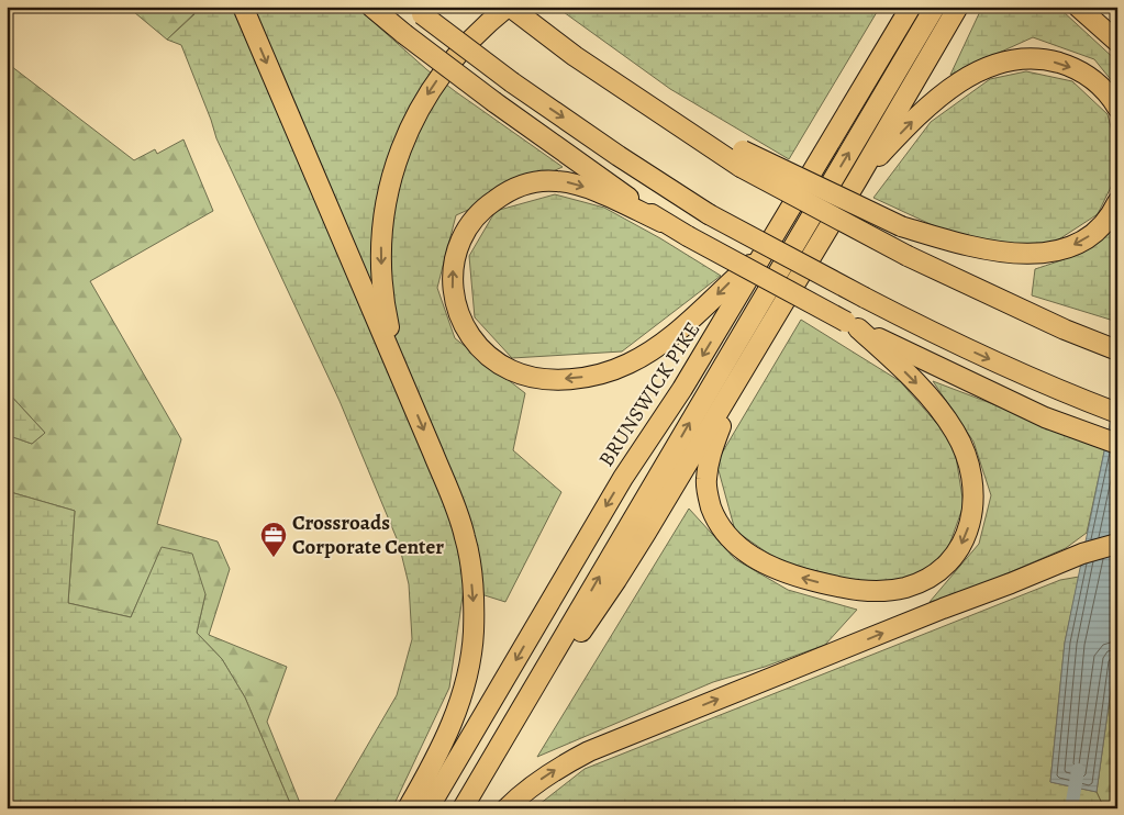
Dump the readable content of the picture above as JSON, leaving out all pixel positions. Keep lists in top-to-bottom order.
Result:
{
  "streets": {
    "highway": ["BRUNSWICK PIKE"]
  },
  "places": {
    "office": ["Crossroads Corporate Center"]
  }
}
